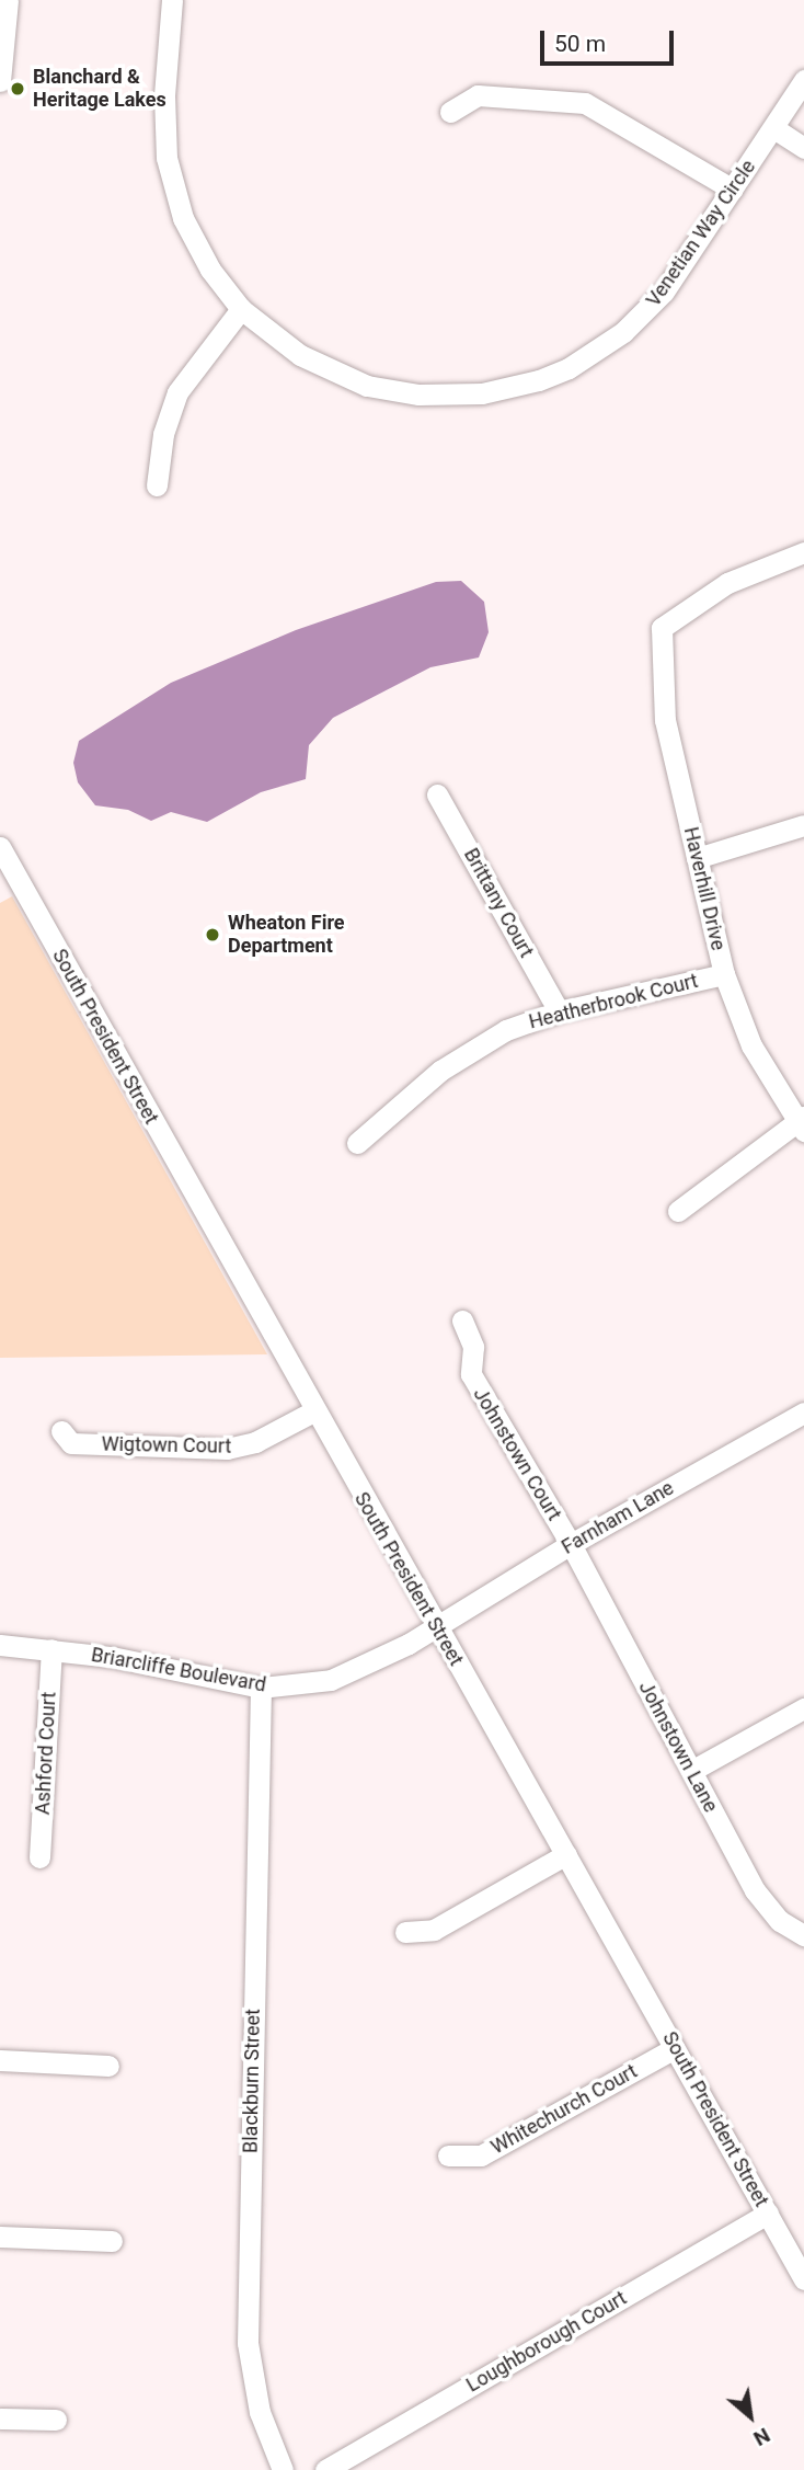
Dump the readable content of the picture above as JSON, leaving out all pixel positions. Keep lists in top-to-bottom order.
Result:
{
  "streets": {
    "street": [
      "Venetian Way Circle",
      "Haverhill Drive",
      "Brittany Court",
      "Heatherbrook Court",
      "South President Street",
      "Wigtown Court",
      "Johnstown Court",
      "Farnham Lane",
      "Briarcliffe Boulevard",
      "Johnstown Lane",
      "Ashford Court",
      "Blackburn Street",
      "Whitechurch Court",
      "Loughborough Court"
    ]
  },
  "crossings": [
    ["Haverhill Drive", "Heatherbrook Court"],
    ["Brittany Court", "Heatherbrook Court"],
    ["South President Street", "Wigtown Court"],
    ["South President Street", "Farnham Lane"],
    ["South President Street", "Briarcliffe Boulevard"],
    ["South President Street", "Whitechurch Court"],
    ["South President Street", "Loughborough Court"],
    ["Johnstown Court", "Farnham Lane"],
    ["Johnstown Court", "Johnstown Lane"],
    ["Farnham Lane", "Briarcliffe Boulevard"],
    ["Farnham Lane", "Johnstown Lane"],
    ["Briarcliffe Boulevard", "Ashford Court"],
    ["Briarcliffe Boulevard", "Blackburn Street"]
  ],
  "places": ["Blanchard & Heritage Lakes", "Wheaton Fire Department"],
  "scale_bar": "50 m",
  "north": "bottom right"
}
